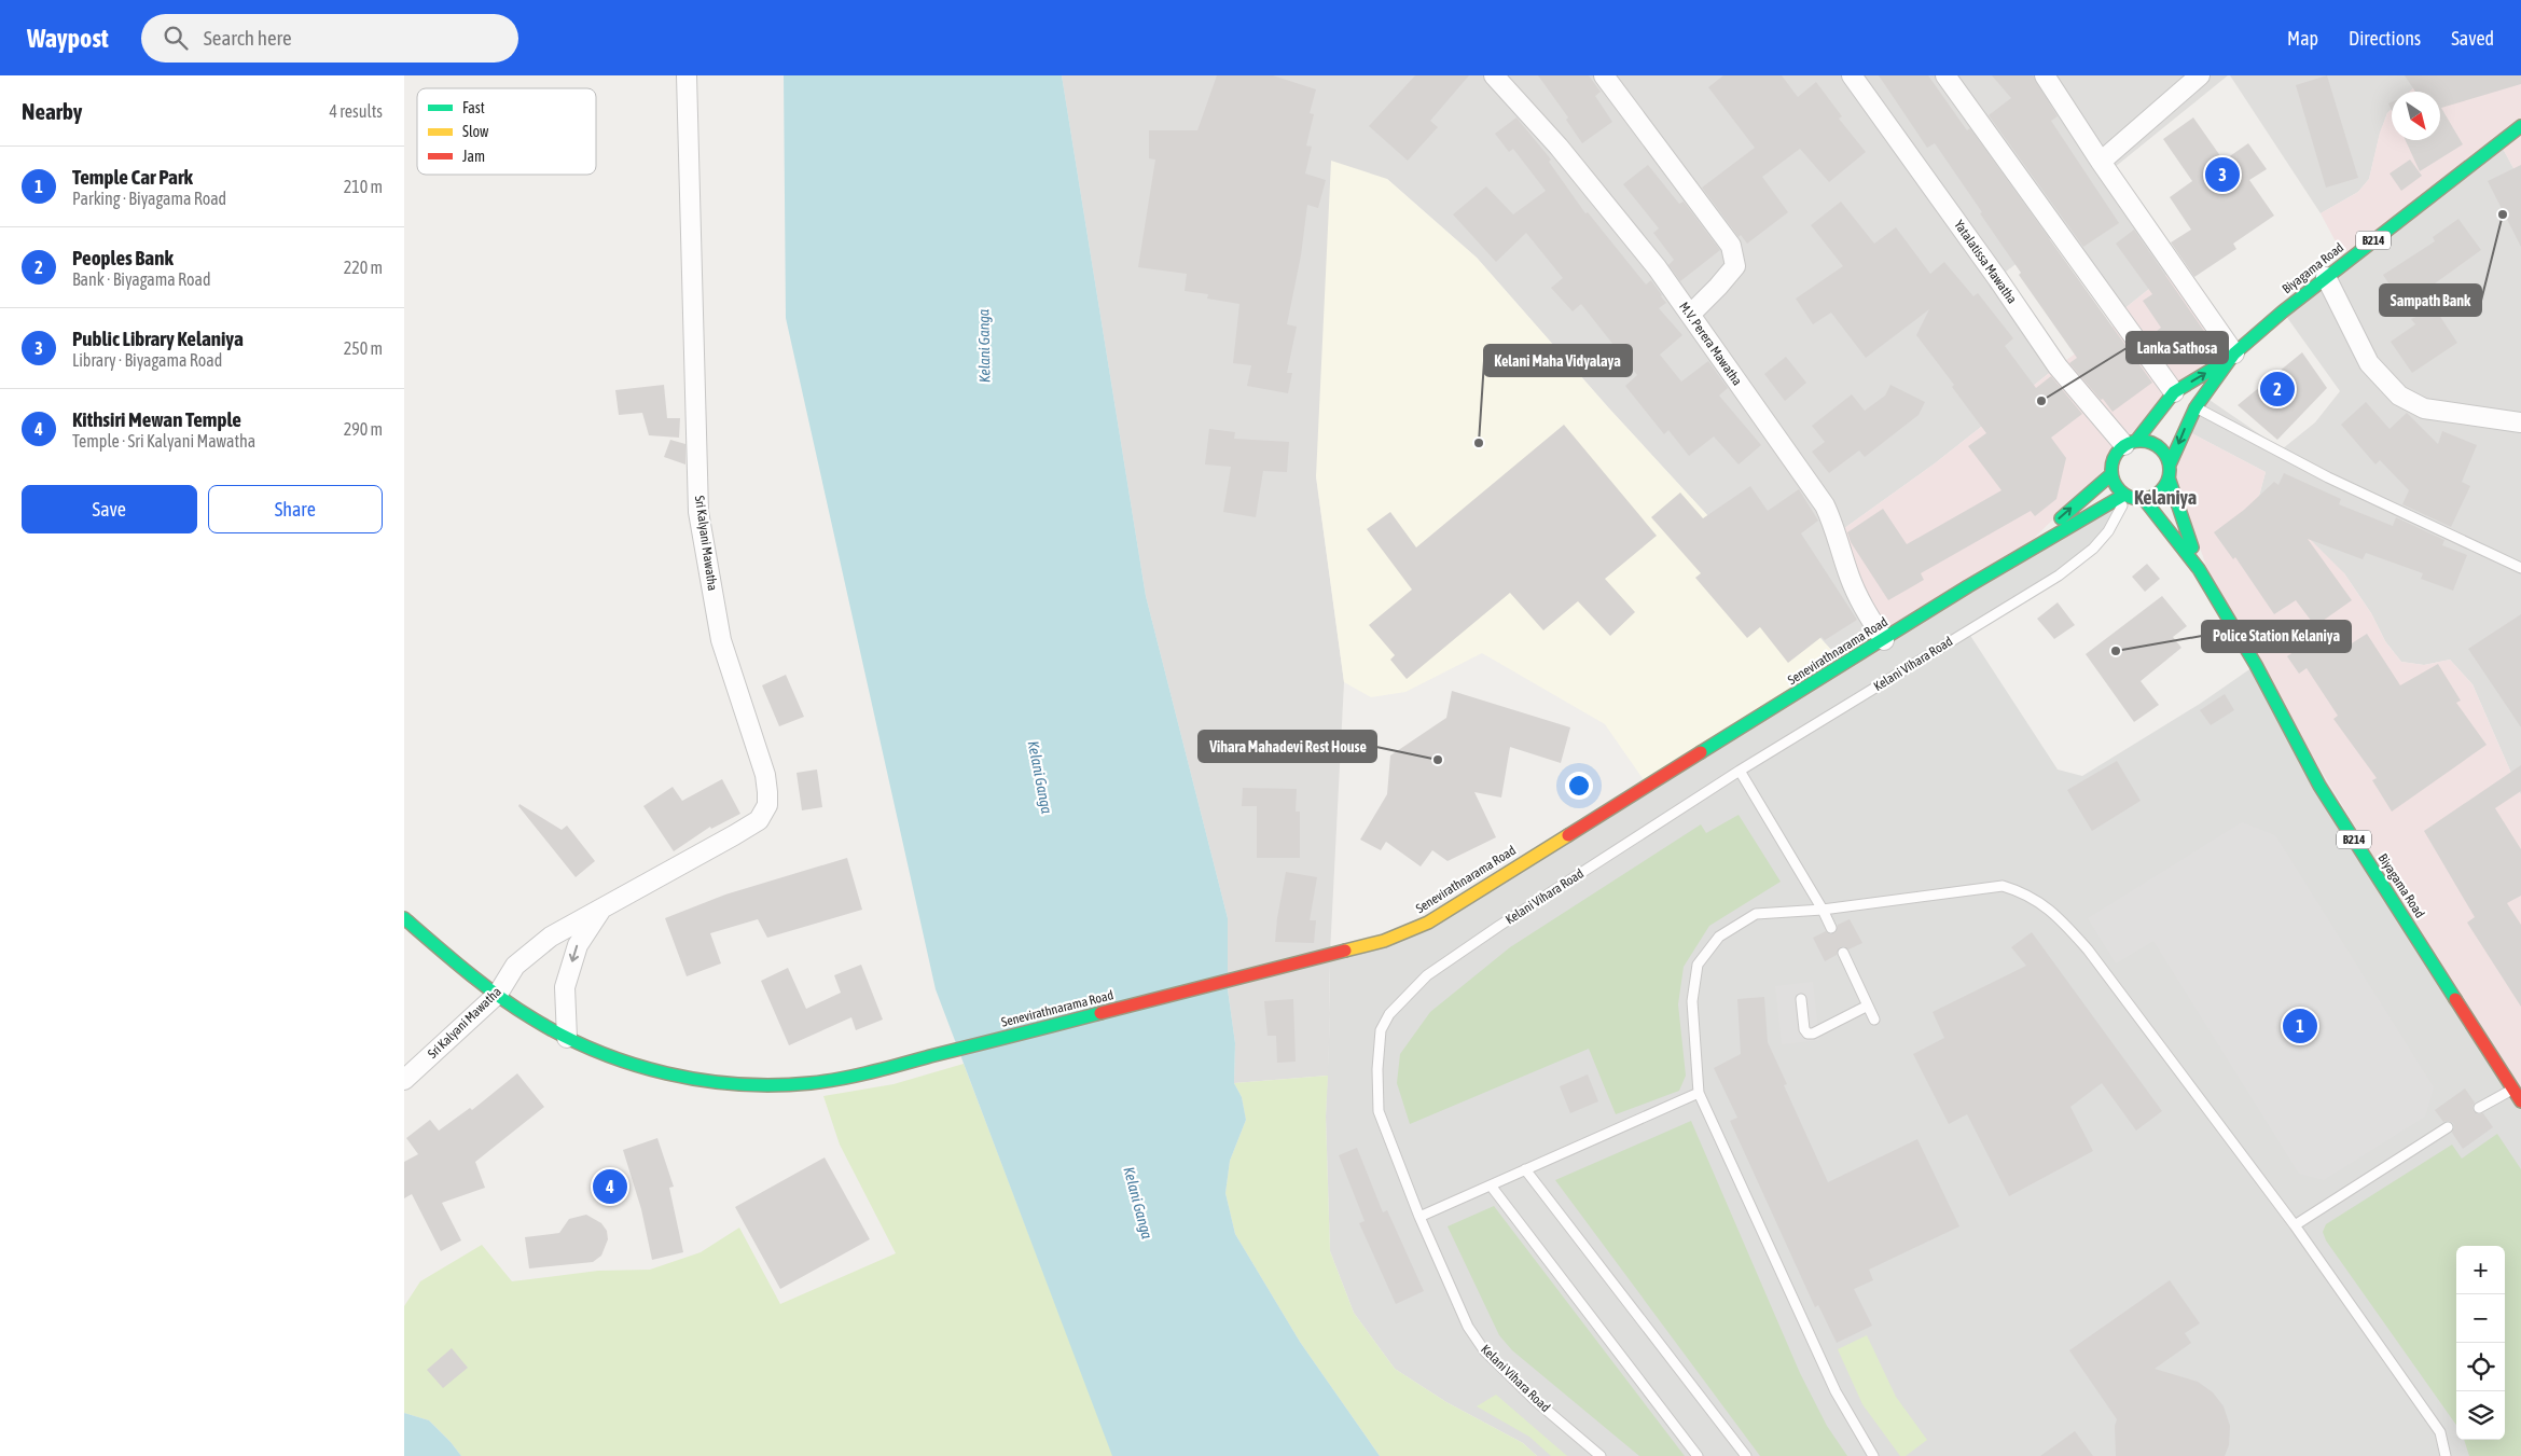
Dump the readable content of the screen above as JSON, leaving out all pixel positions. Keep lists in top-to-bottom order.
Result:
{
  "streets": {
    "street": [
      "B214",
      "Yatalatissa Mawatha",
      "Biyagama Road",
      "M.V. Perera Mawatha",
      "Sri Kalyani Mawatha",
      "Senevirathnarama Road"
    ],
    "lane": ["Kelani Vihara Road"]
  },
  "crossings": [
    ["Yatalatissa Mawatha", "Biyagama Road"],
    ["Yatalatissa Mawatha", "Senevirathnarama Road"],
    ["Yatalatissa Mawatha", "Kelani Vihara Road"],
    ["Biyagama Road", "Senevirathnarama Road"],
    ["Biyagama Road", "Kelani Vihara Road"],
    ["M.V. Perera Mawatha", "Senevirathnarama Road"],
    ["Sri Kalyani Mawatha", "Senevirathnarama Road"],
    ["Senevirathnarama Road", "Kelani Vihara Road"]
  ],
  "districts": ["Kelaniya"],
  "water": ["Kelani Ganga"],
  "places": [
    "Sampath Bank",
    "Lanka Sathosa",
    "Kelani Maha Vidyalaya",
    "Police Station Kelaniya",
    "Vihara Mahadevi Rest House"
  ],
  "legend": ["Fast", "Slow", "Jam"],
  "north": "bottom right",
  "page": {
    "header": "Waypost",
    "search": "Search here",
    "nav": ["Map", "Directions", "Saved"],
    "heading": ["Nearby", "4 results"],
    "list": [
      {
        "mark": "1",
        "name": "Temple Car Park",
        "note": "Parking · Biyagama Road",
        "value": "210 m"
      },
      {
        "mark": "2",
        "name": "Peoples Bank",
        "note": "Bank · Biyagama Road",
        "value": "220 m"
      },
      {
        "mark": "3",
        "name": "Public Library Kelaniya",
        "note": "Library · Biyagama Road",
        "value": "250 m"
      },
      {
        "mark": "4",
        "name": "Kithsiri Mewan Temple",
        "note": "Temple · Sri Kalyani Mawatha",
        "value": "290 m"
      }
    ],
    "pins": [
      "3",
      "2",
      "1",
      "4"
    ],
    "buttons": ["Save", "Share"],
    "map_buttons": ["+", "−"]
  }
}
